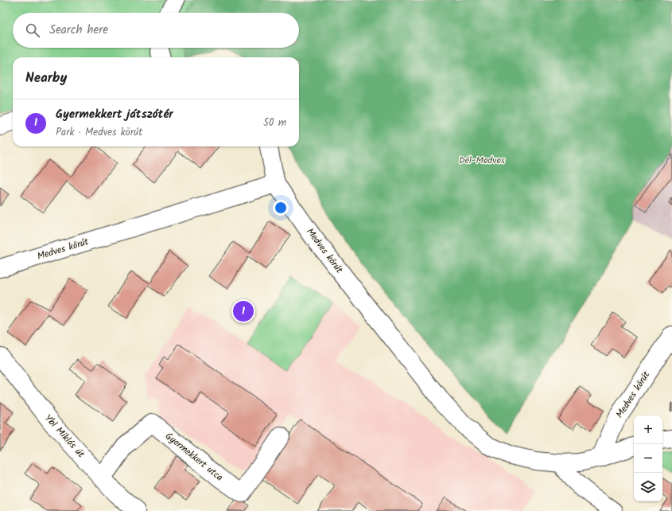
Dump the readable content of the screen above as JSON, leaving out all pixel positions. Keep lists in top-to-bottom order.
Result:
{
  "streets": {
    "street": ["Medves körút", "Ybl Miklós út", "Gyermekkert utca"]
  },
  "crossings": [
    ["Ybl Miklós út", "Gyermekkert utca"]
  ],
  "parks": ["Dél-Medves"],
  "page": {
    "search": "Search here",
    "heading": "Nearby",
    "list": [
      {
        "mark": "1",
        "name": "Gyermekkert játszótér",
        "note": "Park · Medves körút",
        "value": "50 m"
      }
    ],
    "pins": "1",
    "map_buttons": ["+", "−"]
  }
}
